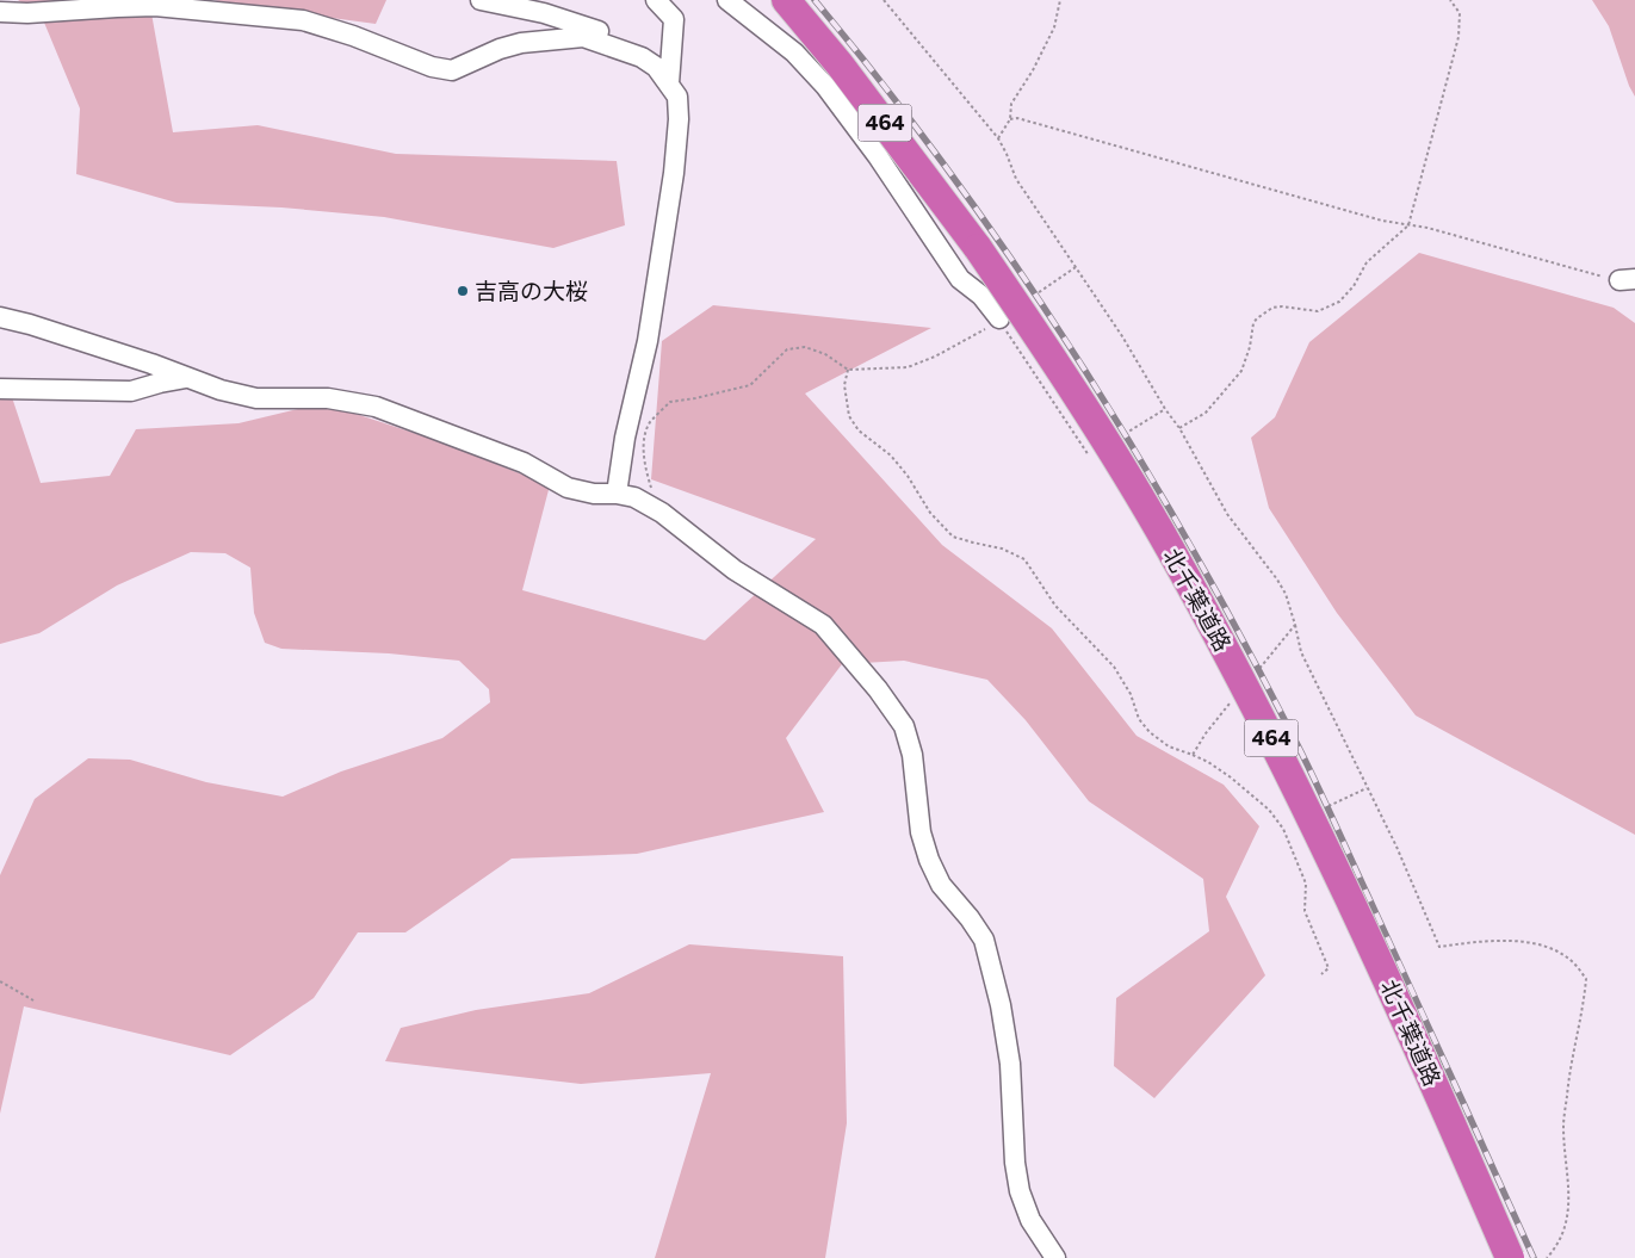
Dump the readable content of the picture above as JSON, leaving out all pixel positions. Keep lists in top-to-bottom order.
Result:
{
  "streets": {
    "highway": ["464", "北千葉道路"]
  },
  "places": ["吉高の大桜"]
}
